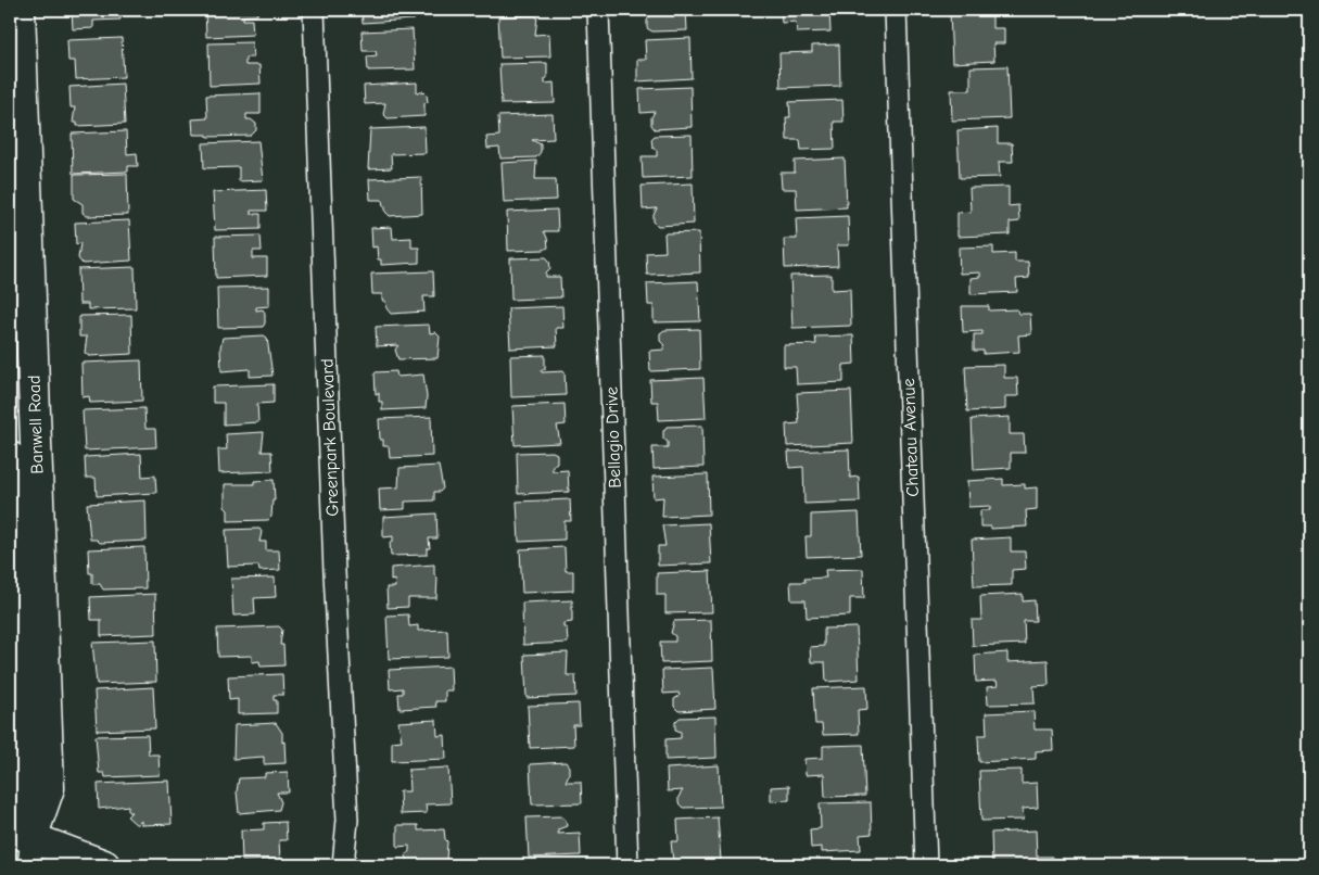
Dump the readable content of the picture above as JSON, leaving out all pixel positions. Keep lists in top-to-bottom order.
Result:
{
  "streets": {
    "street": [
      "Banwell Road",
      "Greenpark Boulevard",
      "Bellagio Drive",
      "Chateau Avenue"
    ]
  }
}
